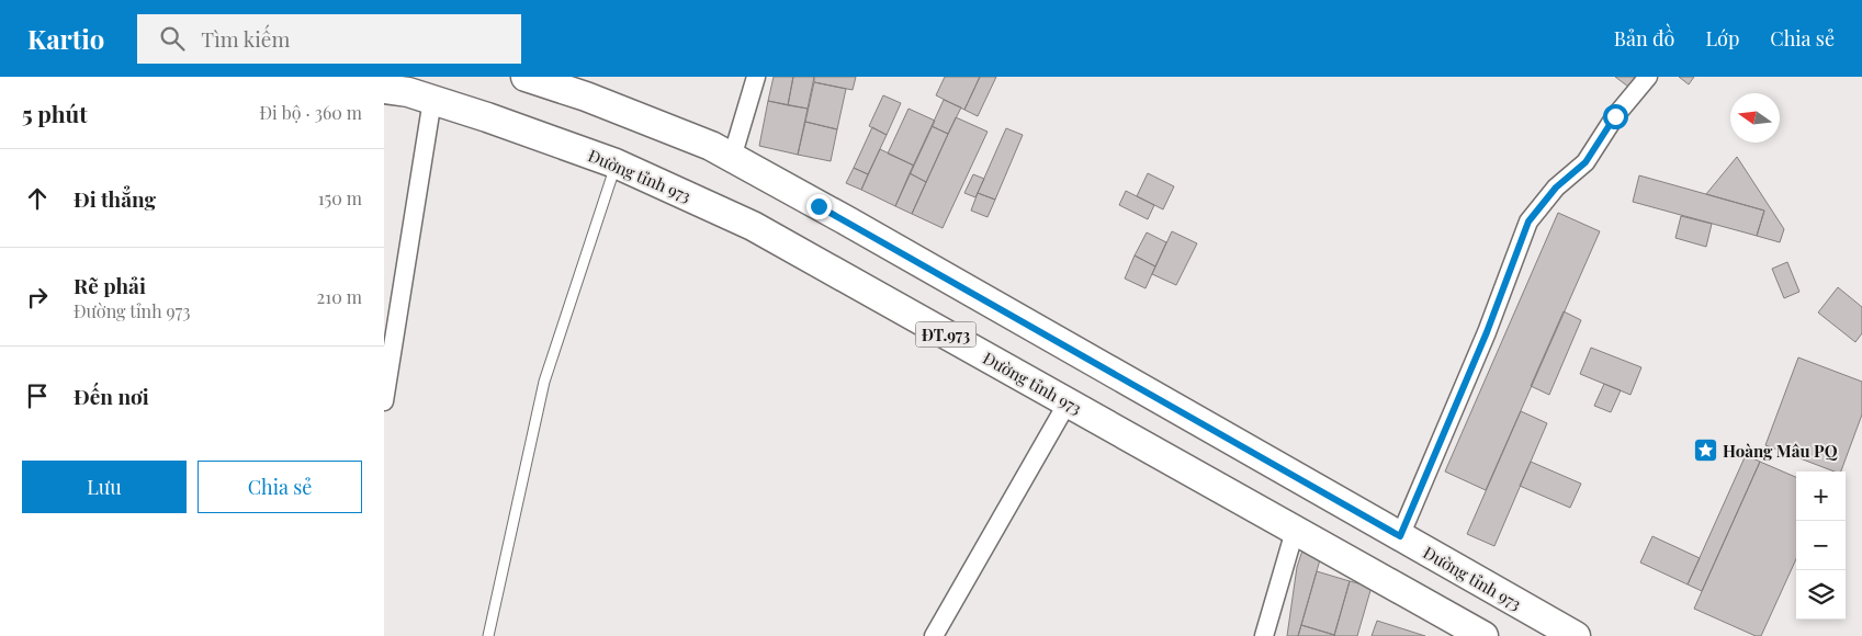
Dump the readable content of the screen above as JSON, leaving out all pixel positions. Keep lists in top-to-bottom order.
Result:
{
  "streets": {
    "main road": ["Đường tỉnh 973", "ĐT.973"]
  },
  "places": {
    "place": ["Hoàng Mâu PQ"]
  },
  "north": "left",
  "page": {
    "header": "Kartio",
    "search": "Tìm kiếm",
    "nav": ["Bản đồ", "Lớp", "Chia sẻ"],
    "heading": ["5 phút", "Đi bộ · 360 m"],
    "list": [
      ["Đi thẳng", "150 m"],
      ["Rẽ phải", "Đường tỉnh 973", "210 m"],
      "Đến nơi"
    ],
    "buttons": ["Lưu", "Chia sẻ"],
    "map_buttons": ["+", "−"]
  }
}
